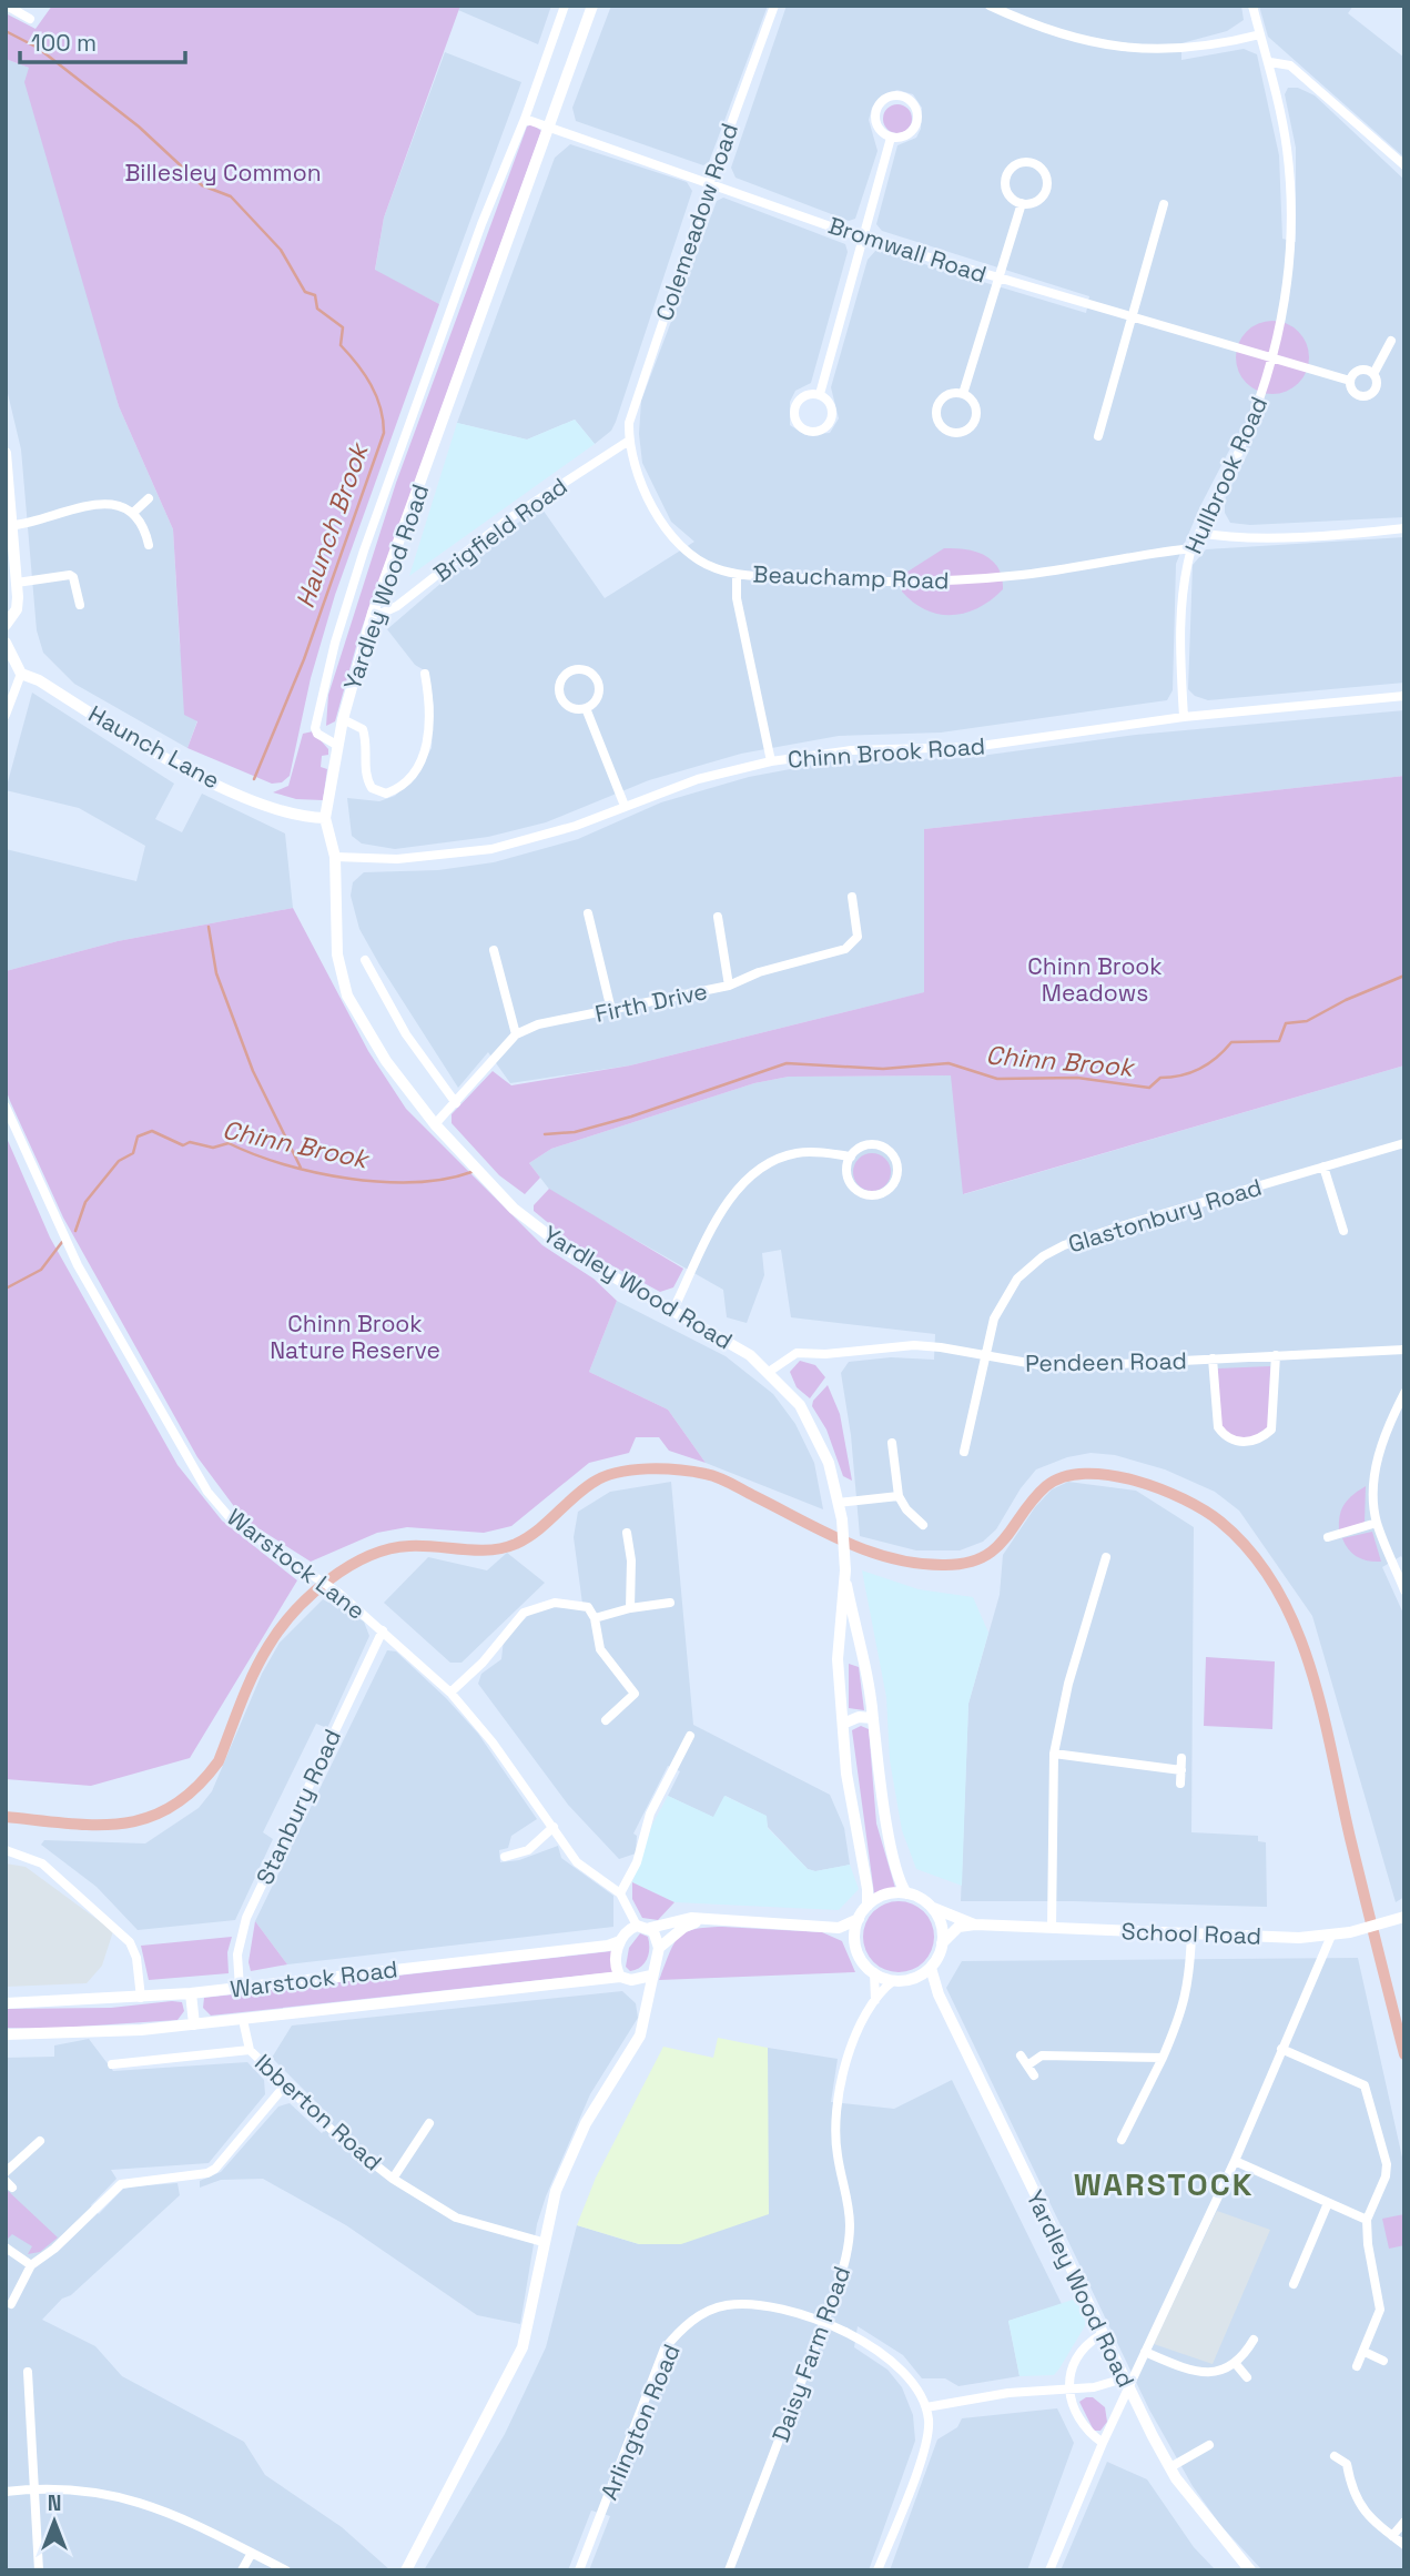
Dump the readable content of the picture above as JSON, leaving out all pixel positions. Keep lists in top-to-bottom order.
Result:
{
  "streets": {
    "street": [
      "Colemeadow Road",
      "Bromwall Road",
      "Hullbrook Road",
      "Brigfield Road",
      "Beauchamp Road",
      "Yardley Wood Road",
      "Haunch Lane",
      "Chinn Brook Road",
      "Firth Drive",
      "Glastonbury Road",
      "Pendeen Road",
      "Warstock Lane",
      "Stanbury Road",
      "School Road",
      "Warstock Road",
      "Ibberton Road",
      "Daisy Farm Road",
      "Arlington Road"
    ]
  },
  "crossings": [
    ["Colemeadow Road", "Bromwall Road"],
    ["Colemeadow Road", "Brigfield Road"],
    ["Colemeadow Road", "Beauchamp Road"],
    ["Bromwall Road", "Hullbrook Road"],
    ["Bromwall Road", "Yardley Wood Road"],
    ["Hullbrook Road", "Beauchamp Road"],
    ["Hullbrook Road", "Chinn Brook Road"],
    ["Brigfield Road", "Beauchamp Road"],
    ["Brigfield Road", "Yardley Wood Road"],
    ["Yardley Wood Road", "Haunch Lane"],
    ["Yardley Wood Road", "Chinn Brook Road"],
    ["Yardley Wood Road", "Firth Drive"],
    ["Yardley Wood Road", "Pendeen Road"],
    ["Yardley Wood Road", "School Road"],
    ["Yardley Wood Road", "Daisy Farm Road"],
    ["Glastonbury Road", "Pendeen Road"],
    ["Warstock Lane", "Stanbury Road"],
    ["Warstock Lane", "Warstock Road"],
    ["Stanbury Road", "Warstock Road"],
    ["School Road", "Daisy Farm Road"],
    ["Warstock Road", "Ibberton Road"],
    ["Daisy Farm Road", "Arlington Road"]
  ],
  "districts": ["WARSTOCK"],
  "water": ["Haunch Brook", "Chinn Brook"],
  "parks": ["Billesley Common", "Chinn Brook Meadows", "Chinn Brook Nature Reserve"],
  "scale_bar": "100 m",
  "north": "top"
}
